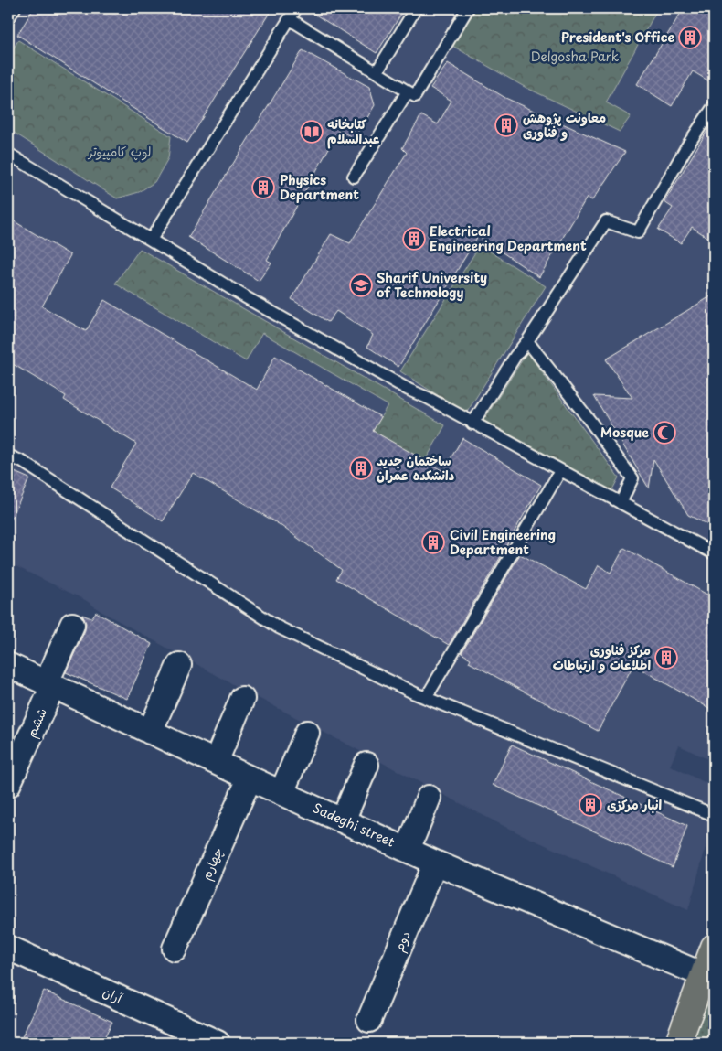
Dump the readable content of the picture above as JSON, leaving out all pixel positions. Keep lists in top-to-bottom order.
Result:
{
  "streets": {
    "street": [
      "ششم",
      "Sadeghi street",
      "چهارم",
      "دوم",
      "آران"
    ]
  },
  "crossings": [
    ["ششم", "Sadeghi street"],
    ["Sadeghi street", "چهارم"],
    ["Sadeghi street", "دوم"]
  ],
  "parks": ["Delgosha Park", "لوپ کامپیوتر"],
  "places": {
    "building": [
      "President's Office",
      "معاونت پژوهش و فناوری",
      "Physics Department",
      "Electrical Engineering Department",
      "ساختمان جدید دانشکده عمران",
      "Civil Engineering Department",
      "مرکز فناوری اطلاعات و ارتباطات",
      "انبار مرکزی"
    ],
    "library": ["کتابخانه عبدالسلام"],
    "school or university": ["Sharif University of Technology"],
    "mosque": ["Mosque"]
  }
}
